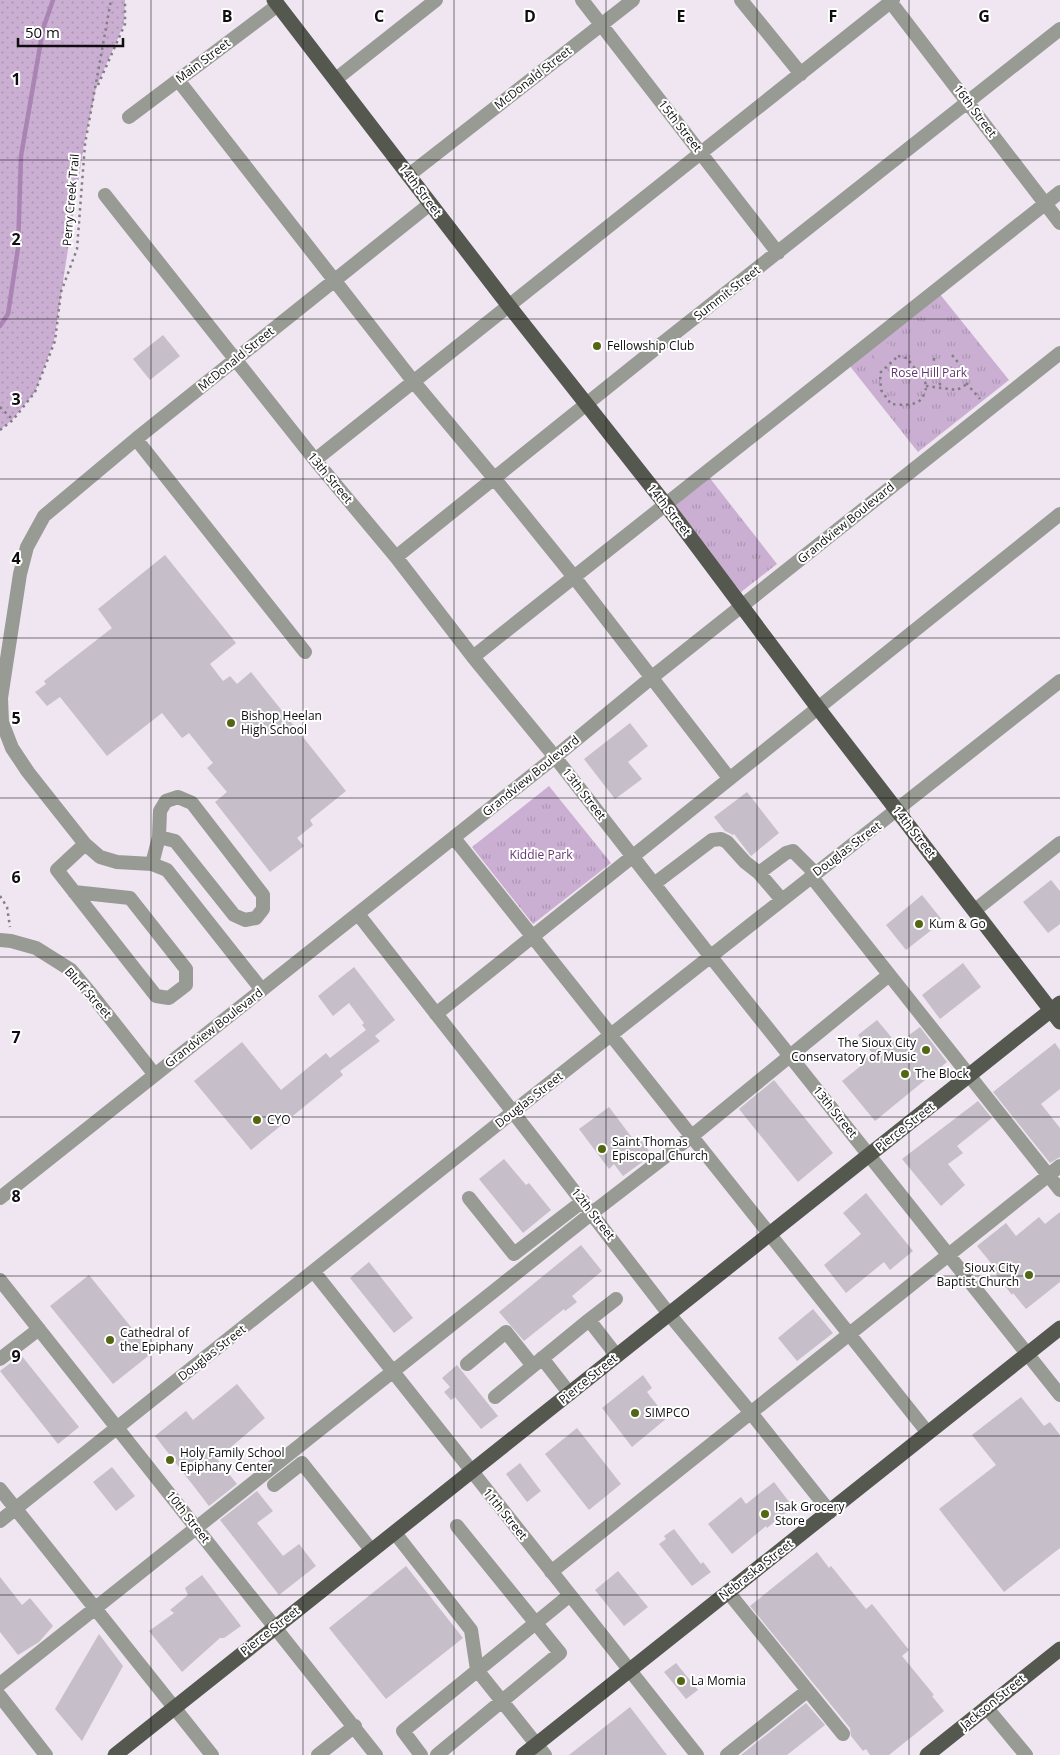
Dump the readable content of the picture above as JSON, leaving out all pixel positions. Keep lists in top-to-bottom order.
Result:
{
  "streets": {
    "main road": [
      "14th Street",
      "Pierce Street",
      "Nebraska Street",
      "Jackson Street"
    ],
    "street": [
      "Main Street",
      "McDonald Street",
      "16th Street",
      "15th Street",
      "Summit Street",
      "13th Street",
      "Grandview Boulevard",
      "Douglas Street",
      "Bluff Street",
      "12th Street",
      "11th Street",
      "10th Street"
    ],
    "path": ["Perry Creek Trail"]
  },
  "crossings": [
    ["Main Street", "14th Street"],
    ["McDonald Street", "15th Street"],
    ["McDonald Street", "14th Street"],
    ["McDonald Street", "13th Street"],
    ["16th Street", "Summit Street"],
    ["15th Street", "Summit Street"],
    ["14th Street", "Summit Street"],
    ["14th Street", "Grandview Boulevard"],
    ["14th Street", "Douglas Street"],
    ["14th Street", "Pierce Street"],
    ["Summit Street", "13th Street"],
    ["13th Street", "Grandview Boulevard"],
    ["13th Street", "Douglas Street"],
    ["13th Street", "Pierce Street"],
    ["13th Street", "Nebraska Street"],
    ["Grandview Boulevard", "Bluff Street"],
    ["Grandview Boulevard", "12th Street"],
    ["Douglas Street", "12th Street"],
    ["Douglas Street", "11th Street"],
    ["Douglas Street", "10th Street"],
    ["Pierce Street", "12th Street"],
    ["Pierce Street", "11th Street"],
    ["Pierce Street", "10th Street"],
    ["12th Street", "Nebraska Street"],
    ["11th Street", "Nebraska Street"]
  ],
  "parks": ["Rose Hill Park", "Kiddie Park"],
  "places": [
    "Fellowship Club",
    "Bishop Heelan High School",
    "Kum & Go",
    "The Sioux City Conservatory of Music",
    "The Block",
    "CYO",
    "Saint Thomas Episcopal Church",
    "Sioux City Baptist Church",
    "Cathedral of the Epiphany",
    "SIMPCO",
    "Holy Family School Epiphany Center",
    "Isak Grocery Store",
    "La Momia"
  ],
  "scale_bar": "50 m",
  "grid": {
    "columns": [
      "B",
      "C",
      "D",
      "E",
      "F",
      "G"
    ],
    "rows": [
      "1",
      "2",
      "3",
      "4",
      "5",
      "6",
      "7",
      "8",
      "9"
    ]
  }
}
